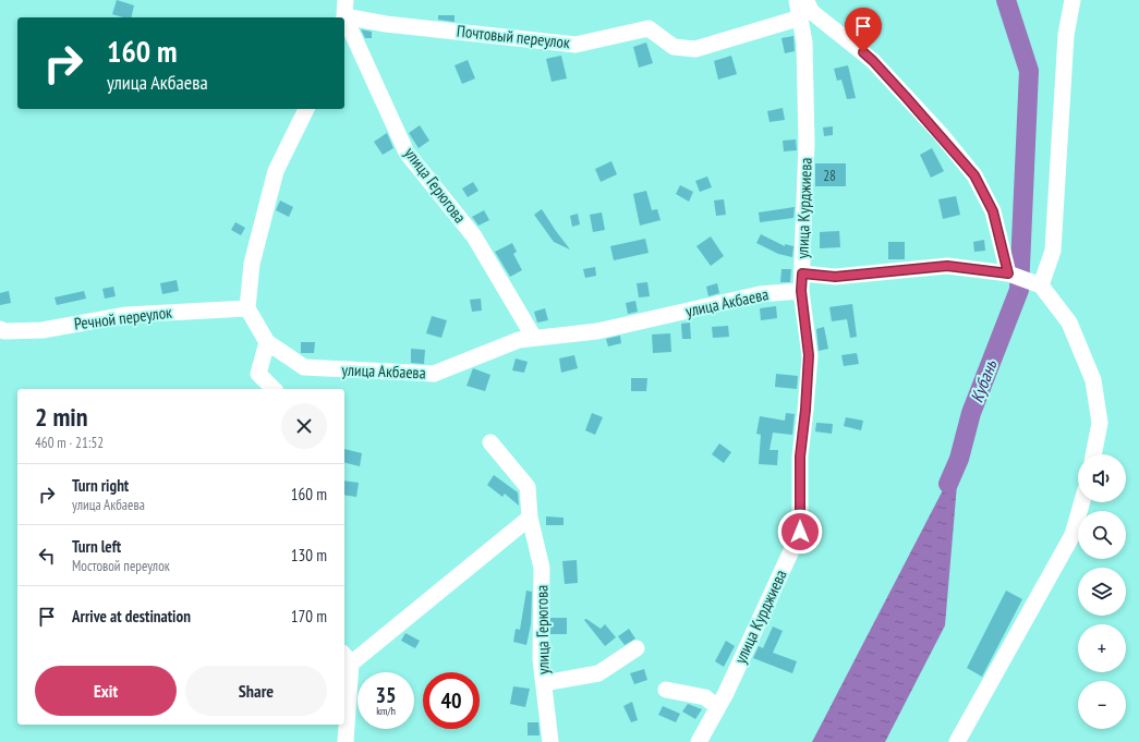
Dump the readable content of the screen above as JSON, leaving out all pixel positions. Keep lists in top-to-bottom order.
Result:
{
  "streets": {
    "street": [
      "Почтовый переулок",
      "улица Герюгова",
      "улица Курджиева",
      "улица Акбаева",
      "Речной переулок"
    ]
  },
  "crossings": [
    ["Почтовый переулок", "улица Курджиева"],
    ["улица Герюгова", "улица Акбаева"],
    ["улица Курджиева", "улица Акбаева"],
    ["улица Акбаева", "Речной переулок"]
  ],
  "water": ["Кубань"],
  "house_numbers": ["28"],
  "page": {
    "turn": ["160 m", "улица Акбаева"],
    "heading": ["2 min", "460 m · 21:52"],
    "map_buttons": ["+", "−"],
    "list": [
      {
        "name": "Turn right",
        "note": "улица Акбаева",
        "value": "160 m"
      },
      {
        "name": "Turn left",
        "note": "Мостовой переулок",
        "value": "130 m"
      },
      {
        "name": "Arrive at destination",
        "value": "170 m"
      }
    ],
    "buttons": ["Exit", "Share"],
    "speed": "35 km/h",
    "limit": "40"
  }
}
